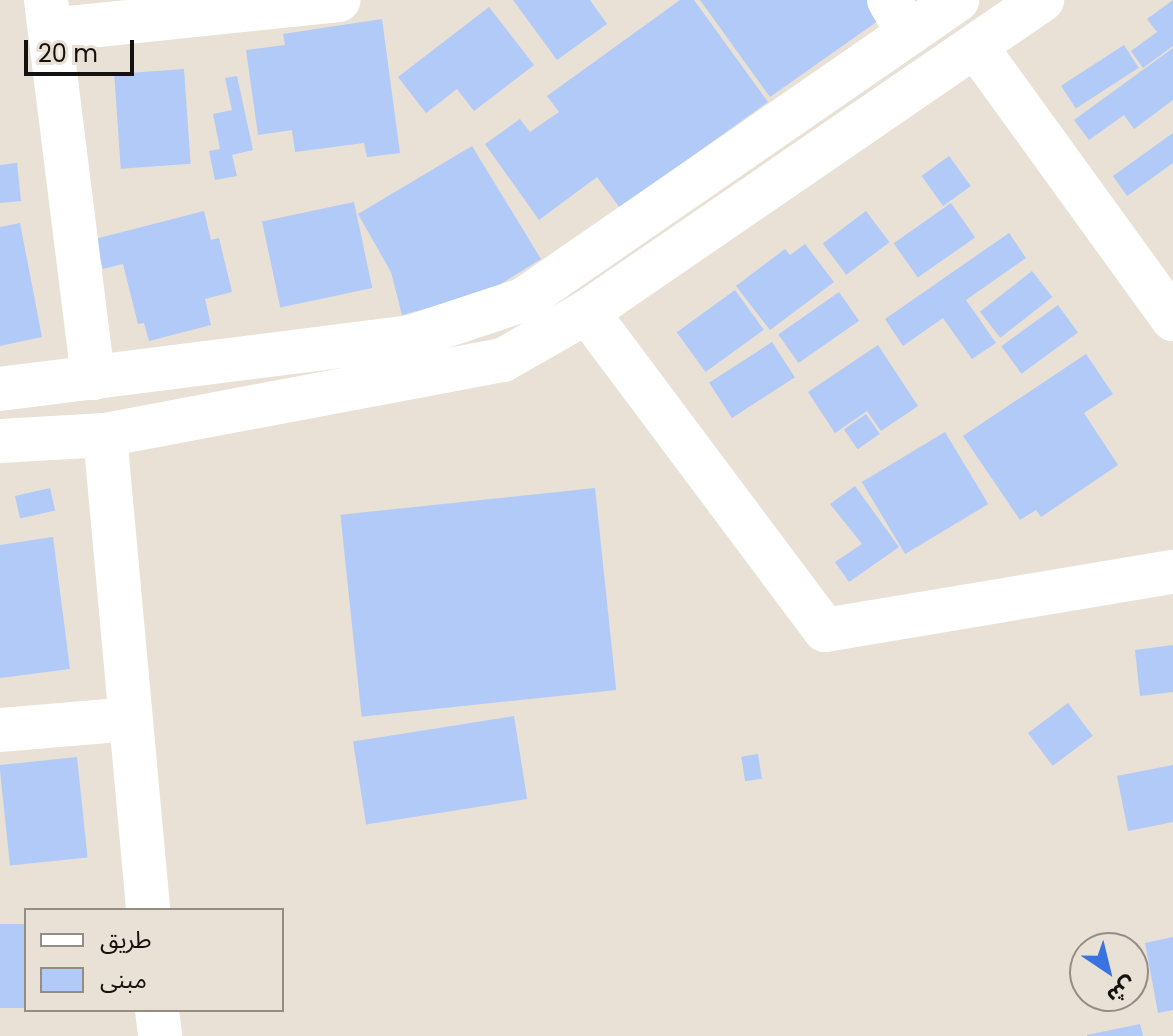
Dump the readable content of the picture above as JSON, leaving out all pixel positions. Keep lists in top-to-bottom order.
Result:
{
  "legend": ["طريق", "مبنى"],
  "scale_bar": "20 m",
  "north": "bottom right"
}
